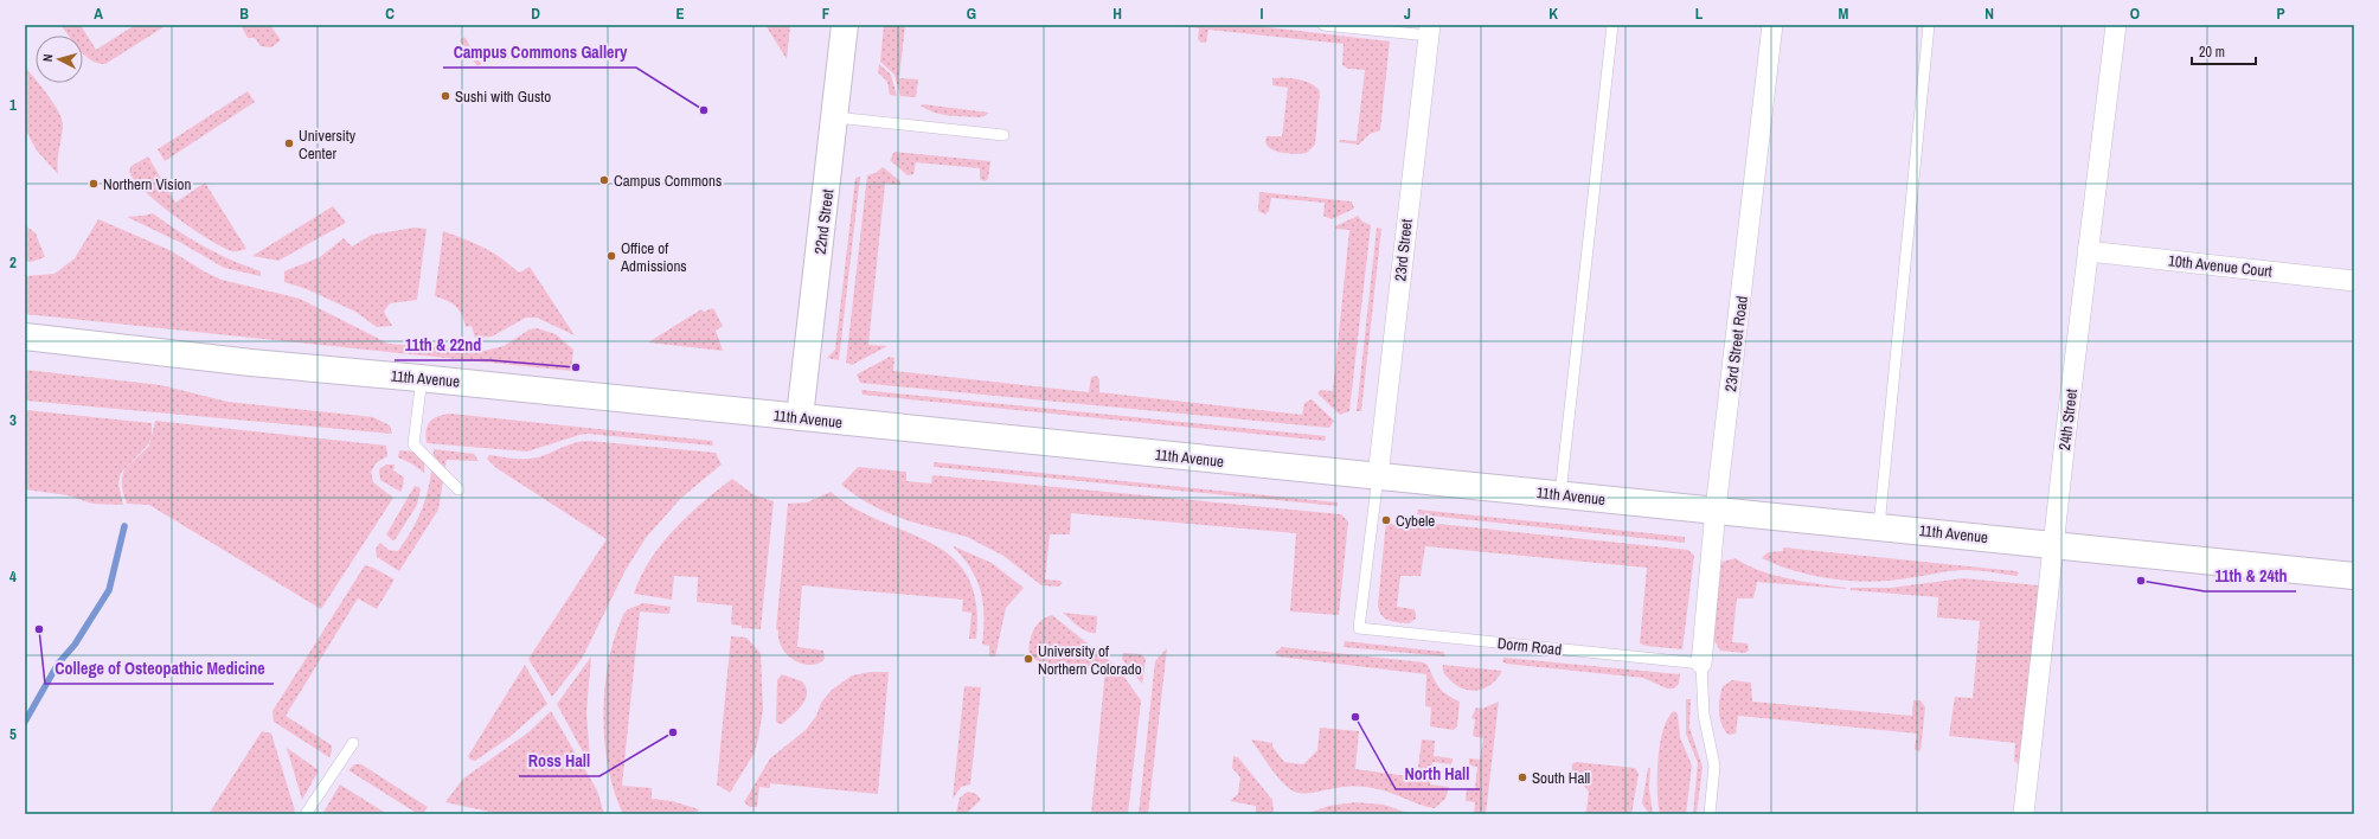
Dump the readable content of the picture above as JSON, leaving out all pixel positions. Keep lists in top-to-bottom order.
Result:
{
  "streets": {
    "main road": ["22nd Street", "11th Avenue"],
    "street": [
      "23rd Street",
      "10th Avenue Court",
      "23rd Street Road",
      "24th Street"
    ],
    "lane": ["Dorm Road"]
  },
  "crossings": [
    ["22nd Street", "11th Avenue"],
    ["23rd Street", "11th Avenue"],
    ["23rd Street", "Dorm Road"],
    ["10th Avenue Court", "24th Street"],
    ["23rd Street Road", "11th Avenue"],
    ["23rd Street Road", "Dorm Road"],
    ["11th Avenue", "24th Street"],
    ["11th Avenue", "Dorm Road"]
  ],
  "places": [
    "Sushi with Gusto",
    "Campus Commons Gallery",
    "University Center",
    "Campus Commons",
    "Northern Vision",
    "Office of Admissions",
    "11th & 22nd",
    "Cybele",
    "11th & 24th",
    "College of Osteopathic Medicine",
    "University of Northern Colorado",
    "North Hall",
    "Ross Hall",
    "South Hall"
  ],
  "scale_bar": "20 m",
  "north": "left",
  "grid": {
    "columns": [
      "A",
      "B",
      "C",
      "D",
      "E",
      "F",
      "G",
      "H",
      "I",
      "J",
      "K",
      "L",
      "M",
      "N",
      "O",
      "P"
    ],
    "rows": [
      "1",
      "2",
      "3",
      "4",
      "5"
    ]
  }
}
